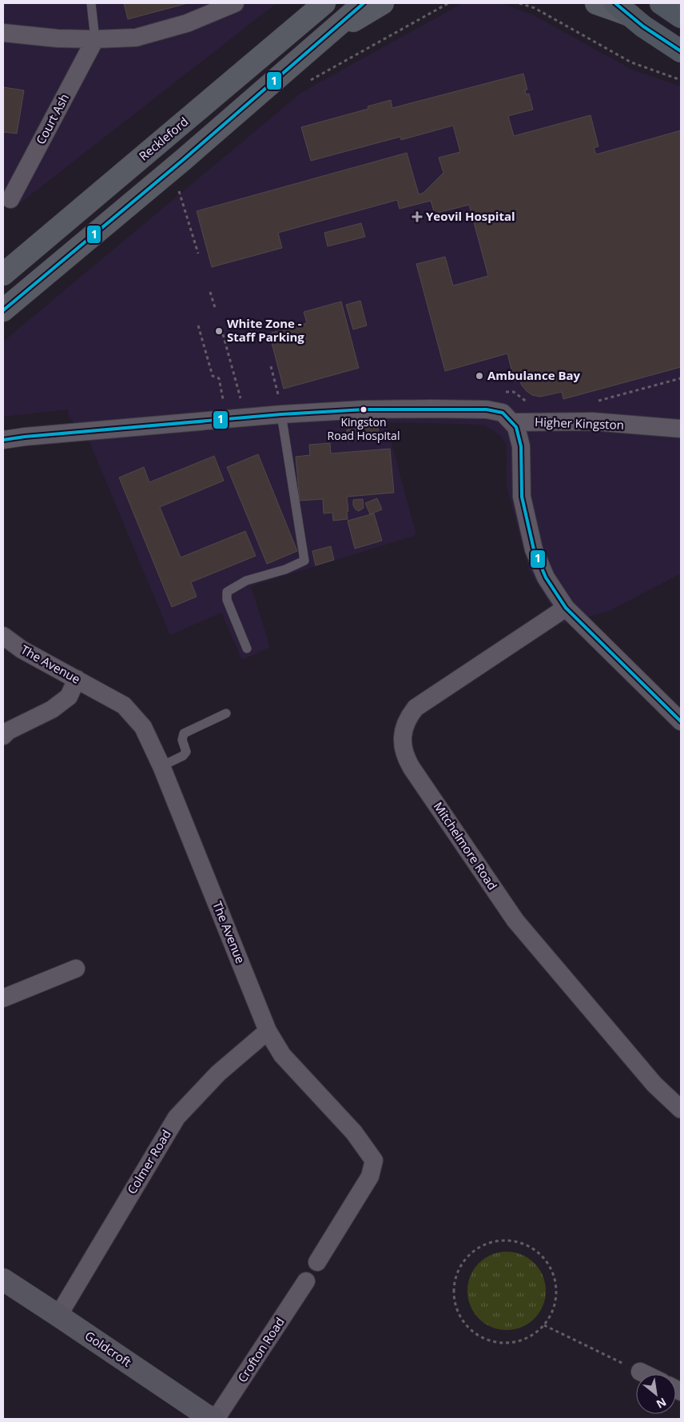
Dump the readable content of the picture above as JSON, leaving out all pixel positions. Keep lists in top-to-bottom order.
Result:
{
  "streets": {
    "main road": ["Reckleford"],
    "street": [
      "Court Ash",
      "Higher Kingston",
      "The Avenue",
      "Mitchelmore Road",
      "Colmer Road",
      "Goldcroft",
      "Crofton Road"
    ]
  },
  "crossings": [
    ["The Avenue", "Colmer Road"],
    ["Colmer Road", "Goldcroft"],
    ["Goldcroft", "Crofton Road"]
  ],
  "places": {
    "health": ["Yeovil Hospital"],
    "other": ["White Zone - Staff Parking", "Ambulance Bay", "Kingston Road Hospital"]
  },
  "lines": ["transit line 1"],
  "north": "bottom right"
}
